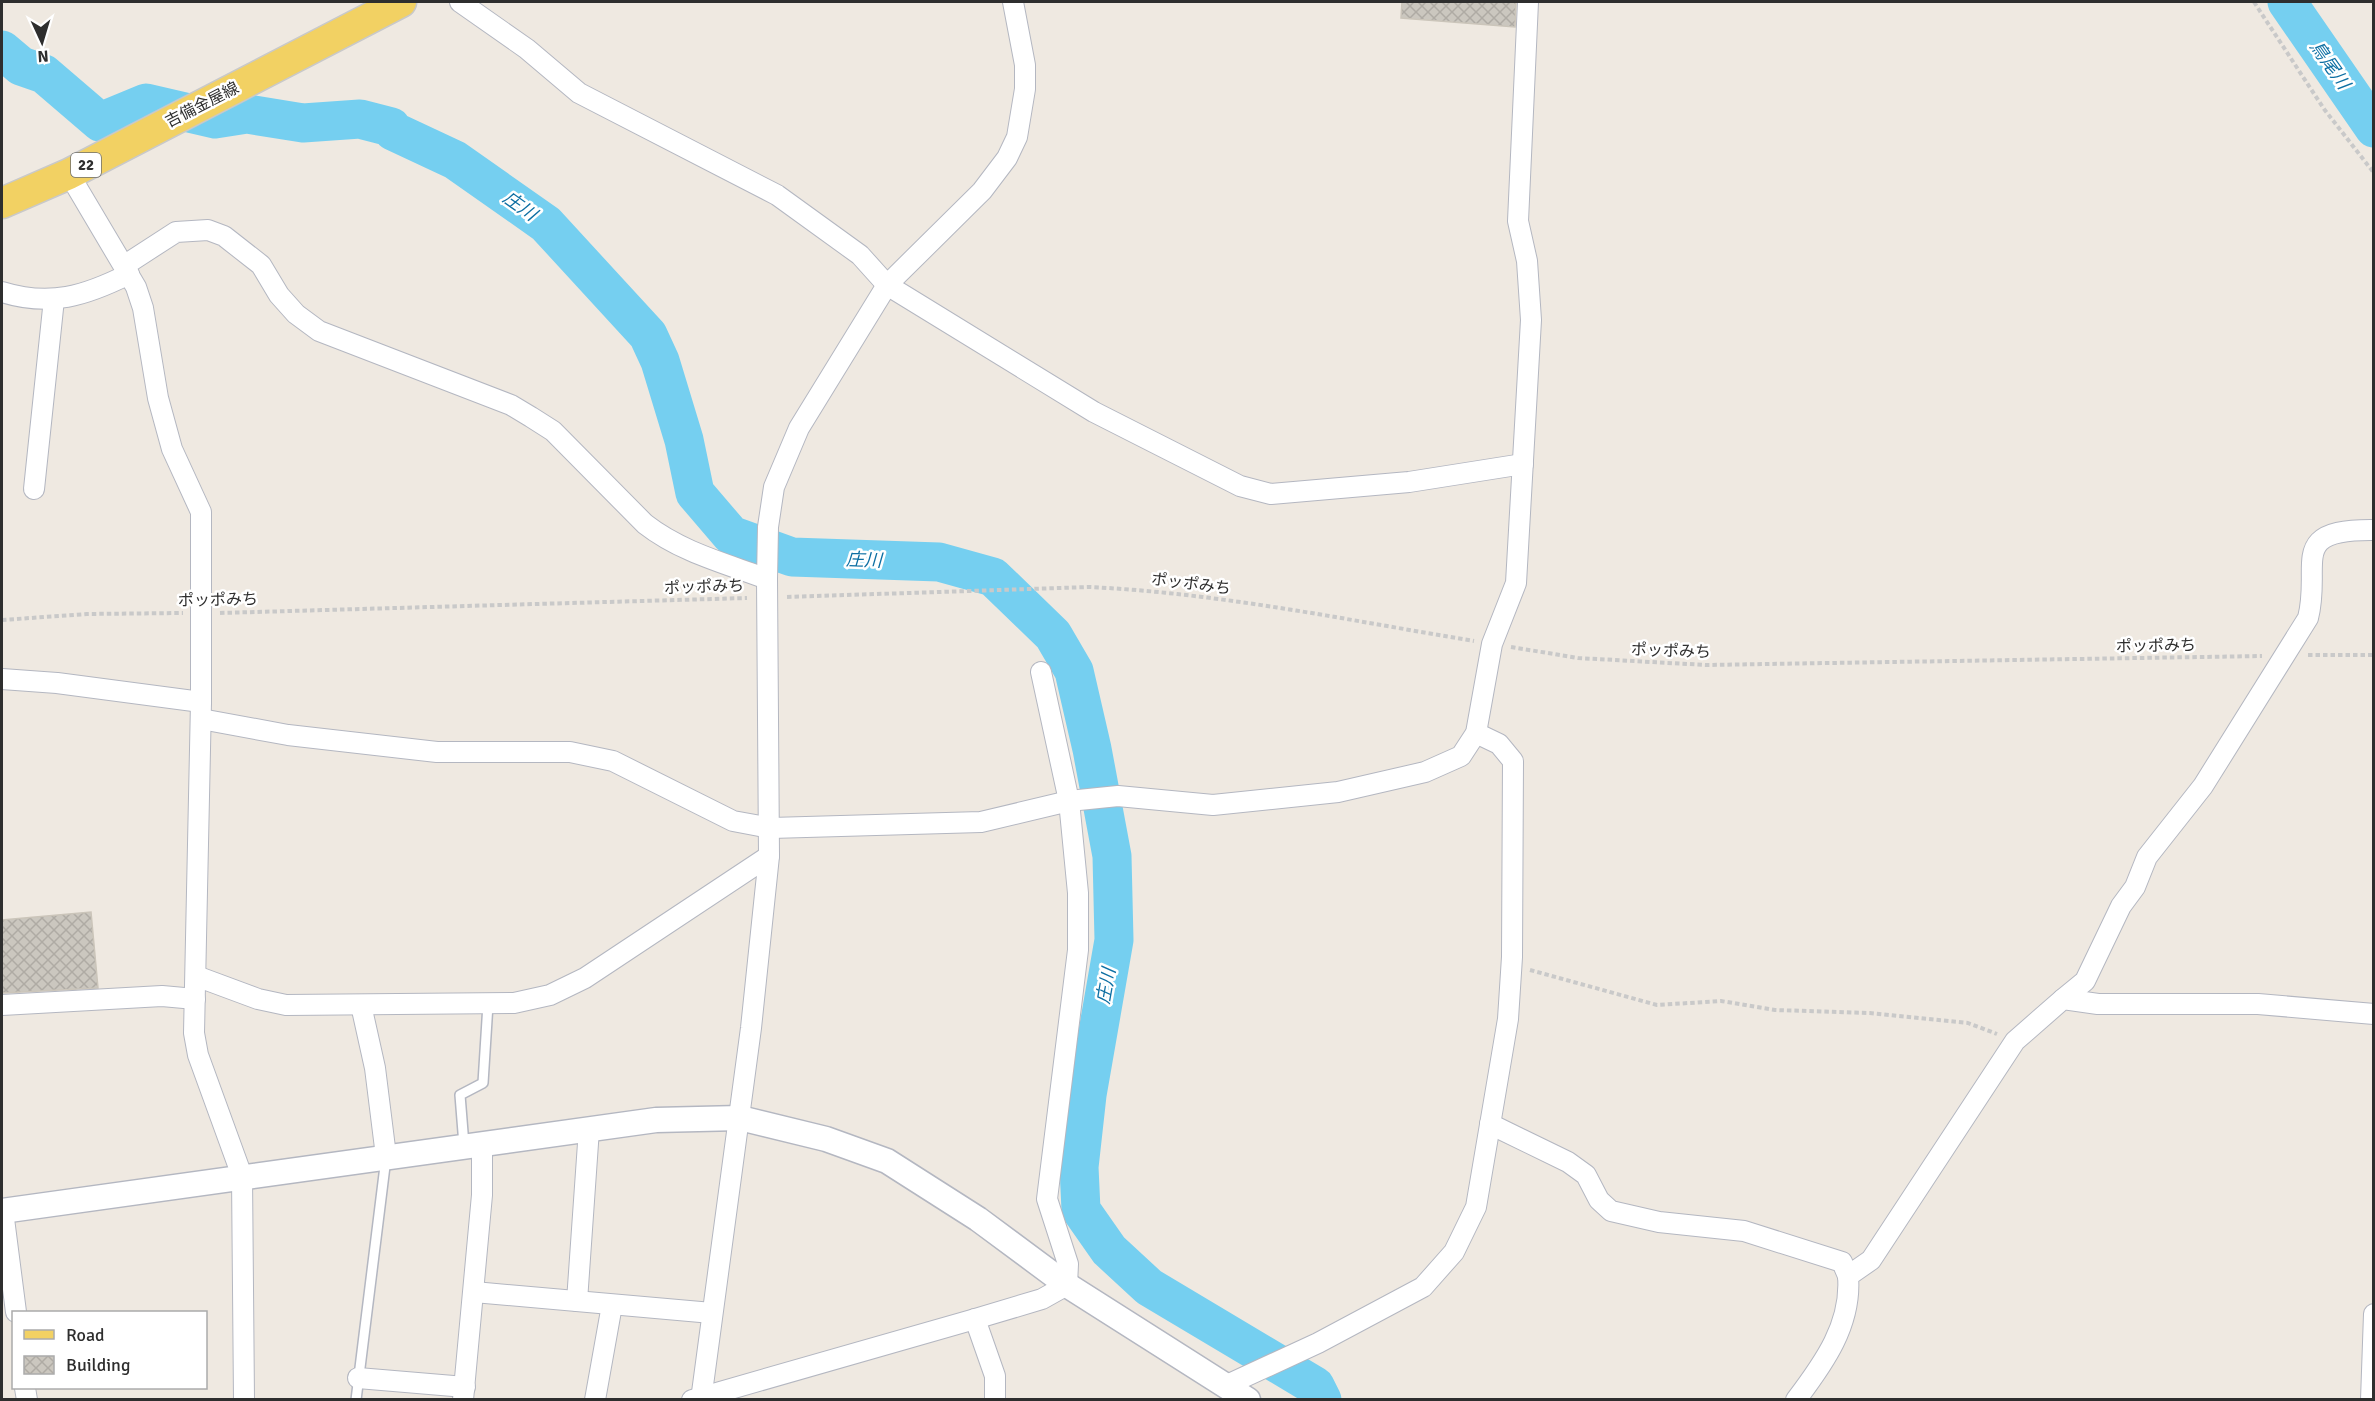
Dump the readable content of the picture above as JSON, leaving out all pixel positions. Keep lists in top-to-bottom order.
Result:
{
  "streets": {
    "main road": ["吉備金屋線", "22"],
    "path": ["ポッポみち"]
  },
  "water": ["鳥尾川", "庄川"],
  "legend": ["Road", "Building"],
  "north": "bottom"
}
